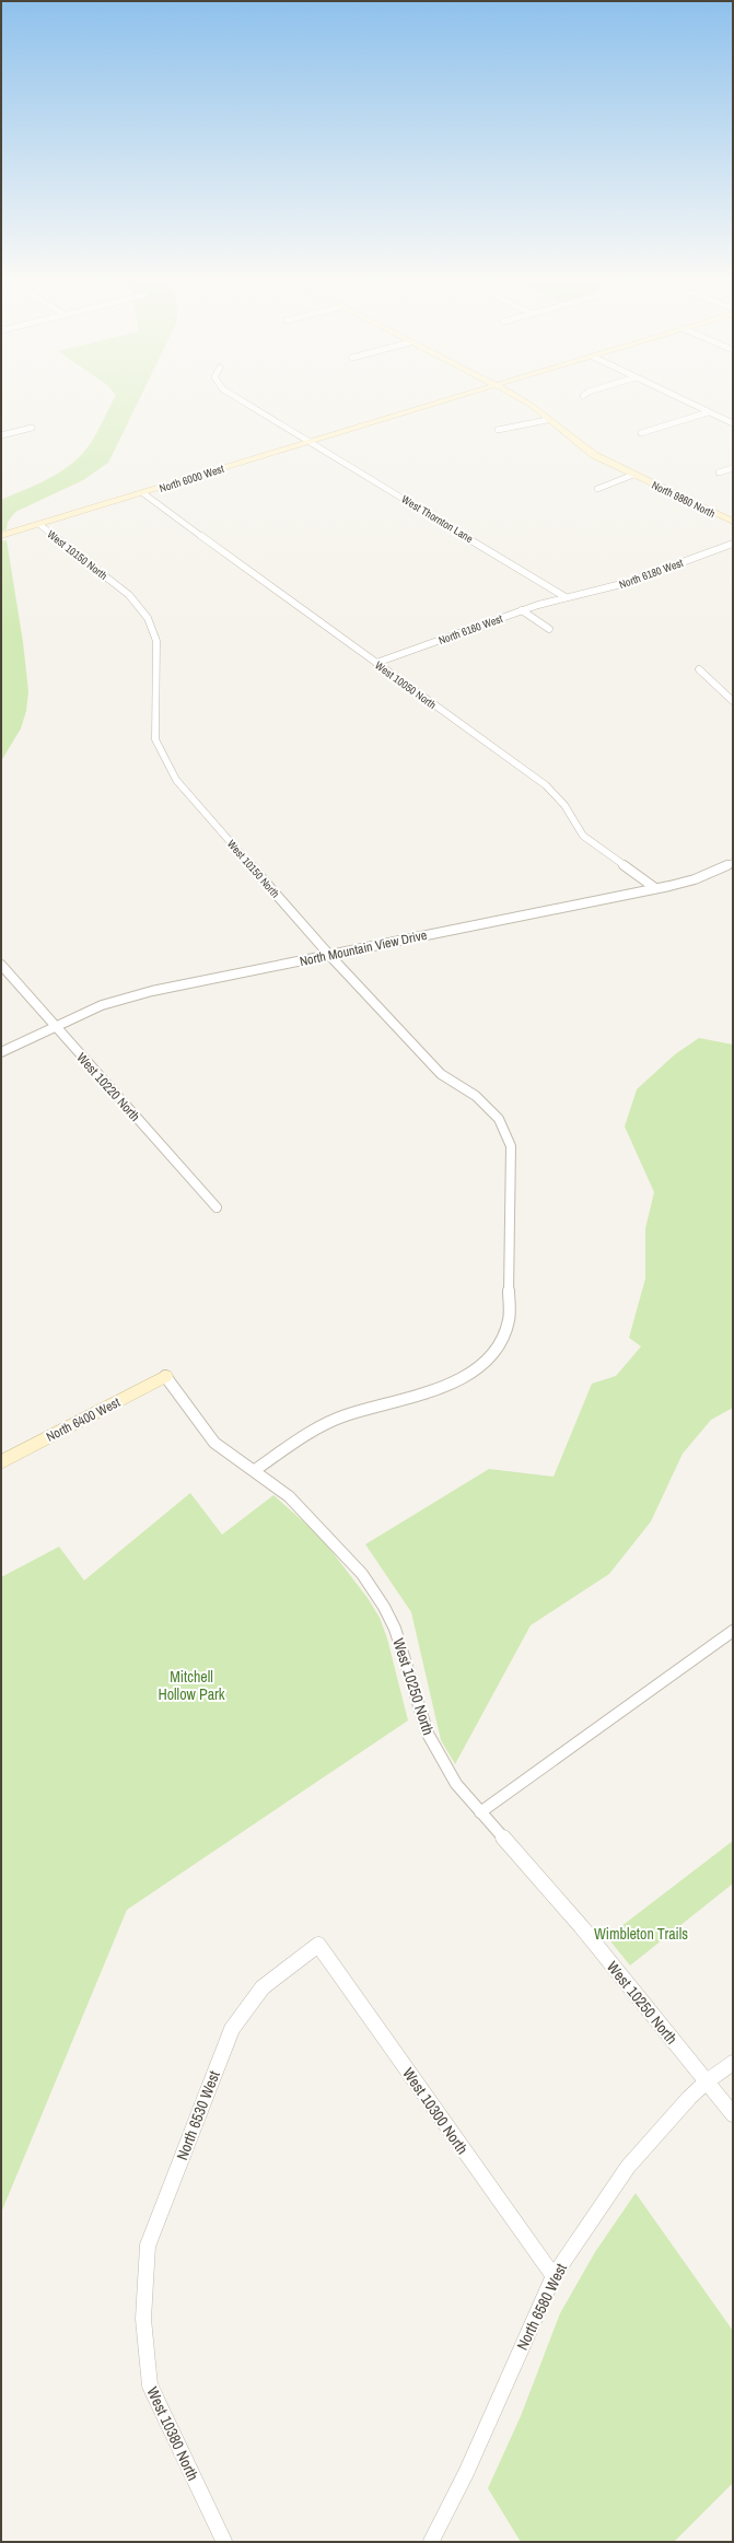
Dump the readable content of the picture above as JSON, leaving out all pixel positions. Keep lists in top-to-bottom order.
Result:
{
  "streets": {
    "street": [
      "North 6000 West",
      "North 9860 North",
      "West Thornton Lane",
      "West 10150 North",
      "North 6180 West",
      "North 6160 West",
      "West 10050 North",
      "North Mountain View Drive",
      "West 10220 North",
      "North 6400 West",
      "West 10250 North",
      "West 10300 North",
      "North 6530 West",
      "North 6580 West",
      "West 10380 North"
    ]
  },
  "crossings": [
    ["North 6000 West", "West Thornton Lane"],
    ["North 6000 West", "West 10150 North"],
    ["North 6000 West", "West 10050 North"],
    ["West Thornton Lane", "North 6180 West"],
    ["West Thornton Lane", "North 6160 West"],
    ["West 10150 North", "North Mountain View Drive"],
    ["West 10150 North", "West 10250 North"],
    ["North 6180 West", "North 6160 West"],
    ["North 6160 West", "West 10050 North"],
    ["West 10050 North", "North Mountain View Drive"],
    ["North Mountain View Drive", "West 10220 North"],
    ["North 6400 West", "West 10250 North"],
    ["West 10250 North", "North 6580 West"],
    ["West 10300 North", "North 6530 West"],
    ["West 10300 North", "North 6580 West"],
    ["North 6530 West", "West 10380 North"]
  ],
  "parks": ["Mitchell Hollow Park", "Wimbleton Trails"]
}
